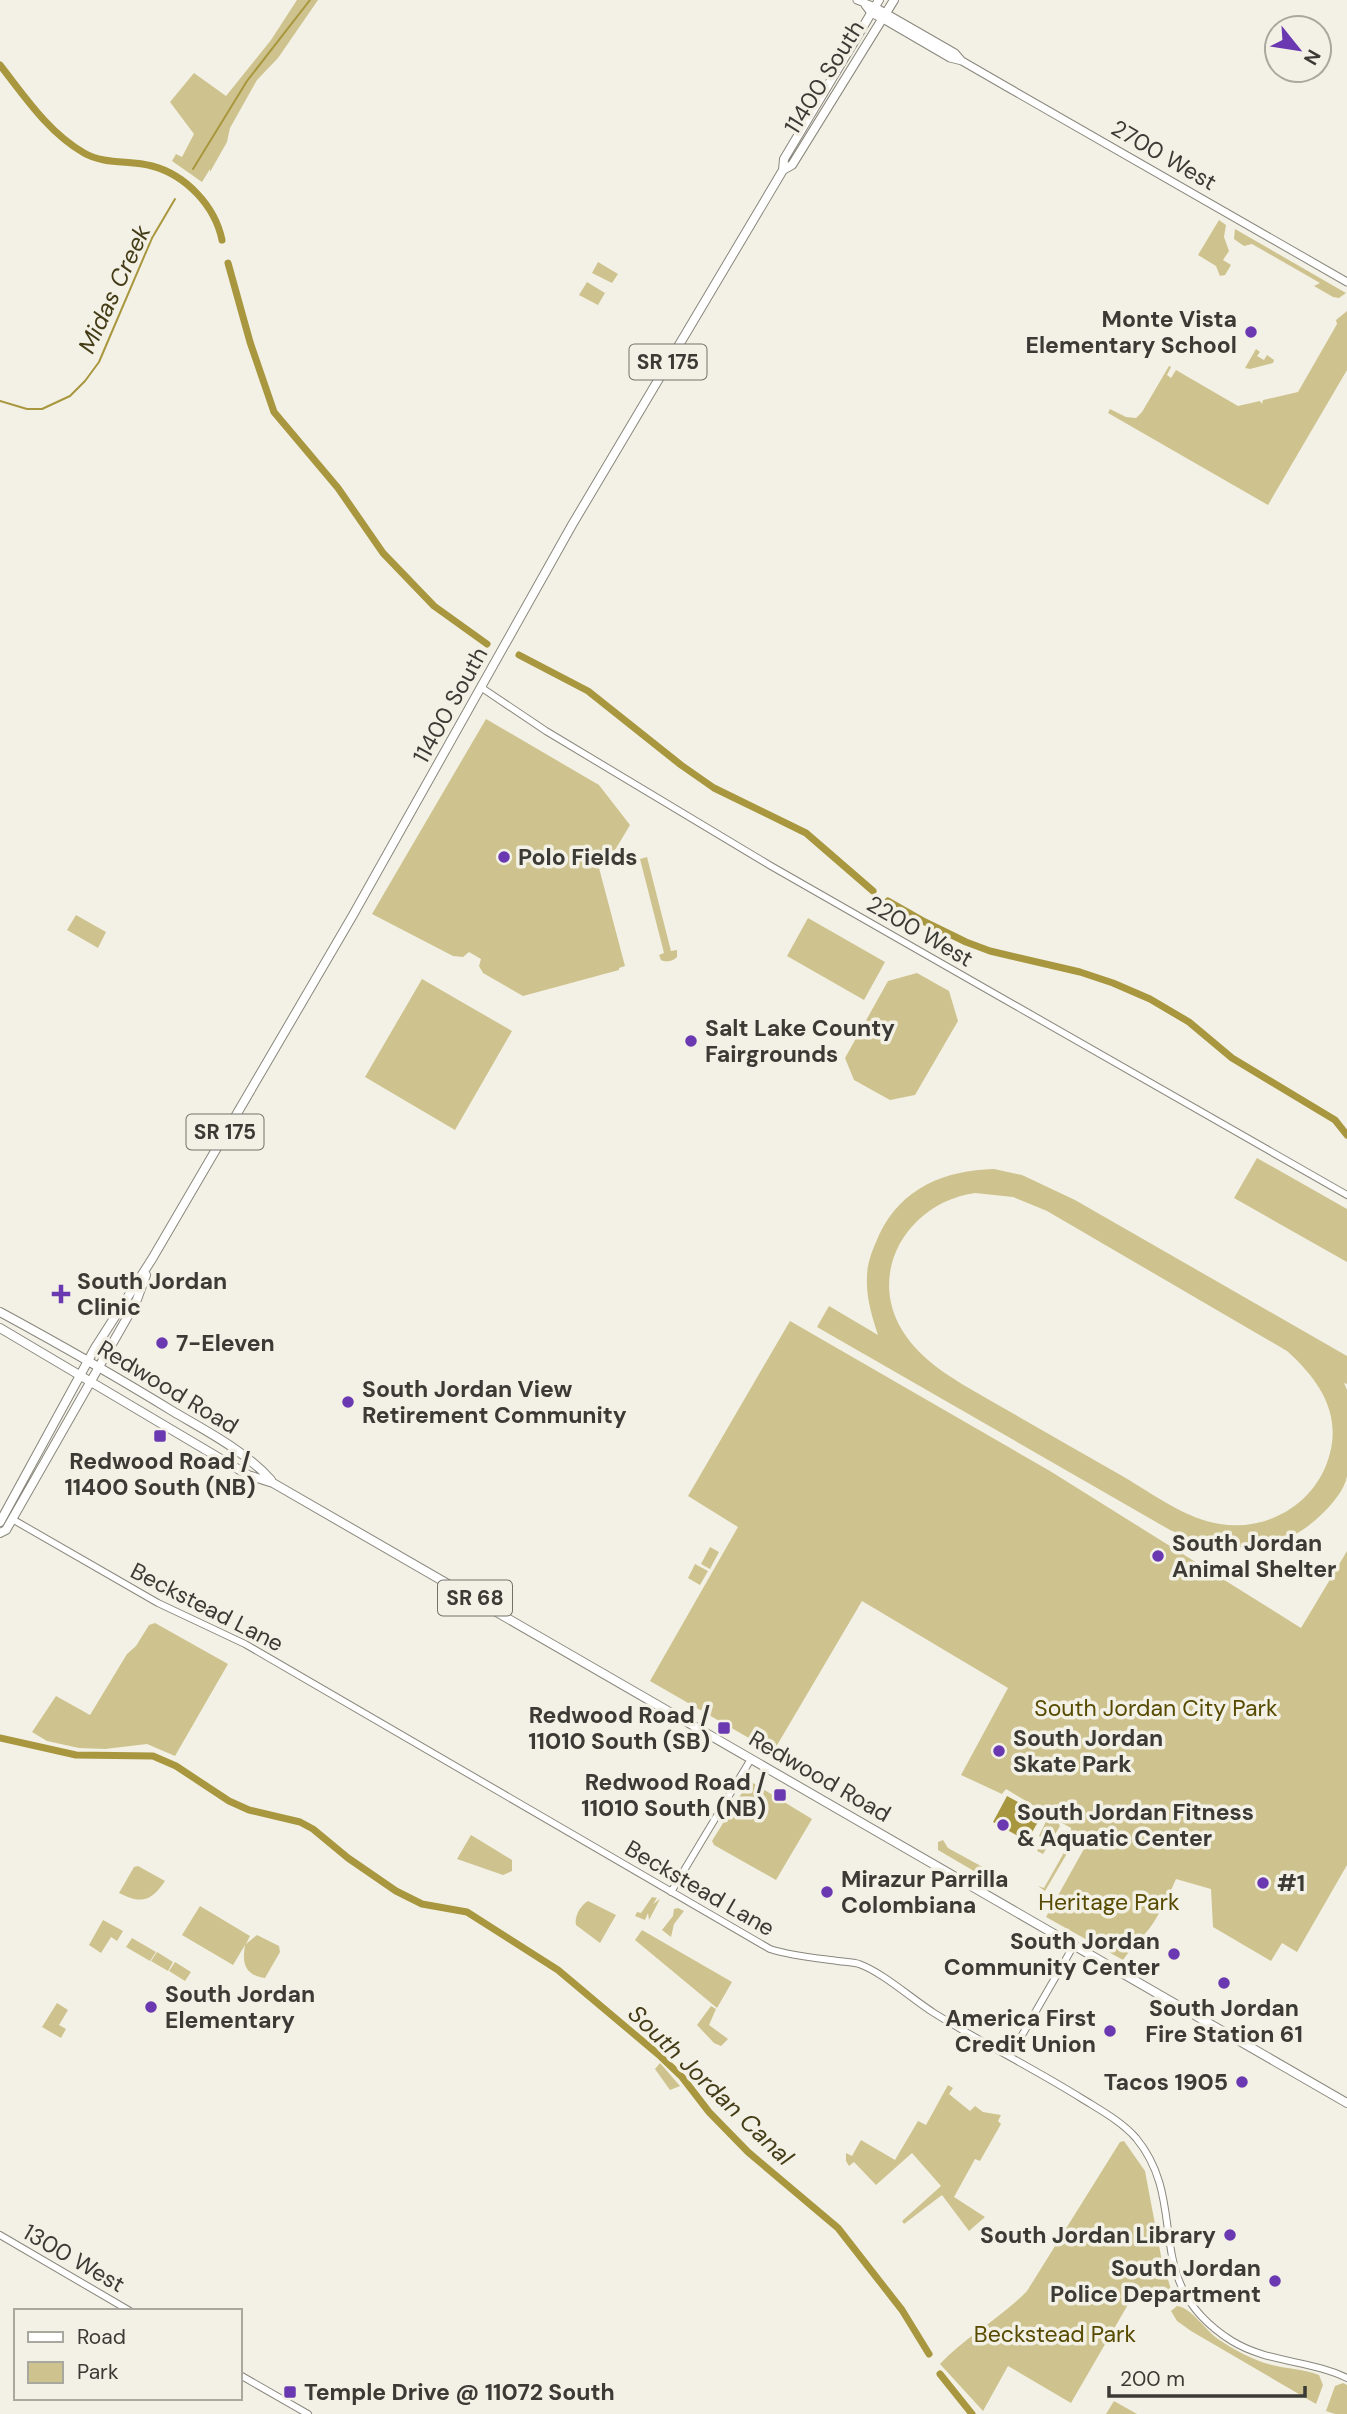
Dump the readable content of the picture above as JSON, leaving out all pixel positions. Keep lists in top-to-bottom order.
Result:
{
  "streets": {
    "main road": [
      "11400 South",
      "2700 West",
      "SR 175",
      "Redwood Road",
      "SR 68"
    ],
    "street": ["2200 West", "Beckstead Lane", "1300 West"]
  },
  "crossings": [
    ["11400 South", "2700 West"],
    ["11400 South", "2200 West"],
    ["11400 South", "Redwood Road"],
    ["11400 South", "Beckstead Lane"]
  ],
  "water": ["Midas Creek", "South Jordan Canal"],
  "parks": ["South Jordan City Park", "Heritage Park", "Beckstead Park"],
  "places": {
    "other": [
      "Monte Vista Elementary School",
      "Polo Fields",
      "Salt Lake County Fairgrounds",
      "7-Eleven",
      "South Jordan View Retirement Community",
      "South Jordan Animal Shelter",
      "South Jordan Skate Park",
      "South Jordan Fitness & Aquatic Center",
      "#1",
      "Mirazur Parrilla Colombiana",
      "South Jordan Community Center",
      "South Jordan Fire Station 61",
      "South Jordan Elementary",
      "America First Credit Union",
      "Tacos 1905",
      "South Jordan Library",
      "South Jordan Police Department"
    ],
    "health": ["South Jordan Clinic"],
    "transit": [
      "Redwood Road / 11400 South (NB)",
      "Redwood Road / 11010 South (SB)",
      "Redwood Road / 11010 South (NB)",
      "Temple Drive @ 11072 South"
    ]
  },
  "legend": ["Road", "Park"],
  "scale_bar": "200 m",
  "north": "bottom right"
}
